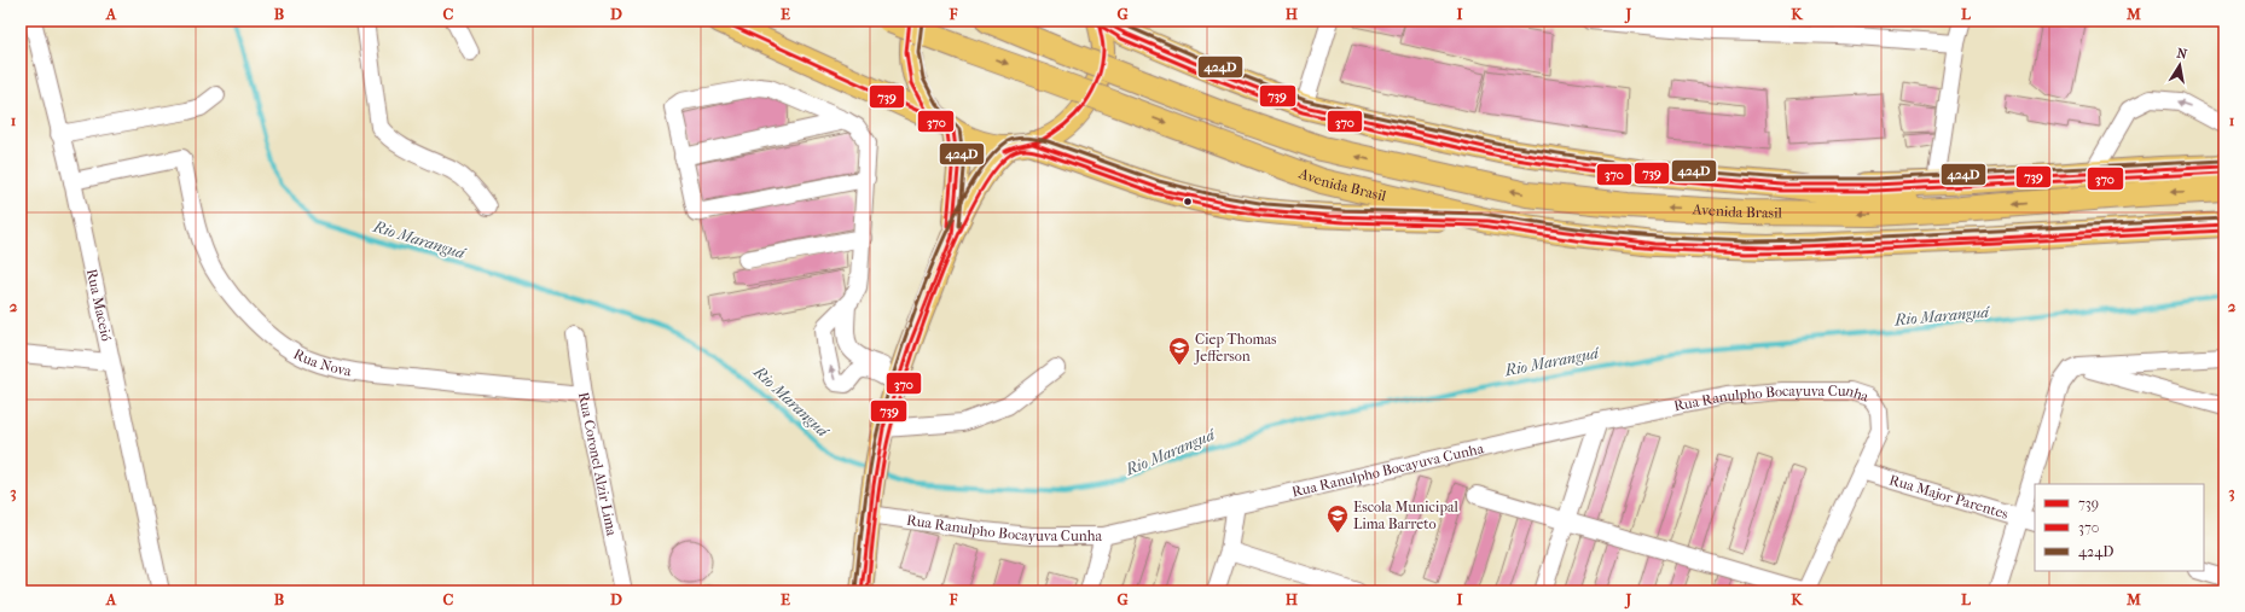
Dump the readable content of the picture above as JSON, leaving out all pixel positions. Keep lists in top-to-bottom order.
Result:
{
  "streets": {
    "highway": ["Avenida Brasil"],
    "street": [
      "Rua Maceió",
      "Rua Nova",
      "Rua Ranulpho Bocayuva Cunha",
      "Rua Coronel Alzir Lima",
      "Rua Major Parentes"
    ]
  },
  "crossings": [
    ["Rua Maceió", "Rua Nova"],
    ["Rua Nova", "Rua Coronel Alzir Lima"],
    ["Rua Ranulpho Bocayuva Cunha", "Rua Major Parentes"]
  ],
  "water": ["Rio Maranguá"],
  "places": {
    "school or university": ["Ciep Thomas Jefferson", "Escola Municipal Lima Barreto"]
  },
  "lines": ["transit line 739", "transit line 370", "transit line 424D"],
  "legend": ["739", "370", "424D"],
  "north": "top",
  "grid": {
    "columns": [
      "A",
      "B",
      "C",
      "D",
      "E",
      "F",
      "G",
      "H",
      "I",
      "J",
      "K",
      "L",
      "M"
    ],
    "rows": ["1", "2", "3"]
  }
}
